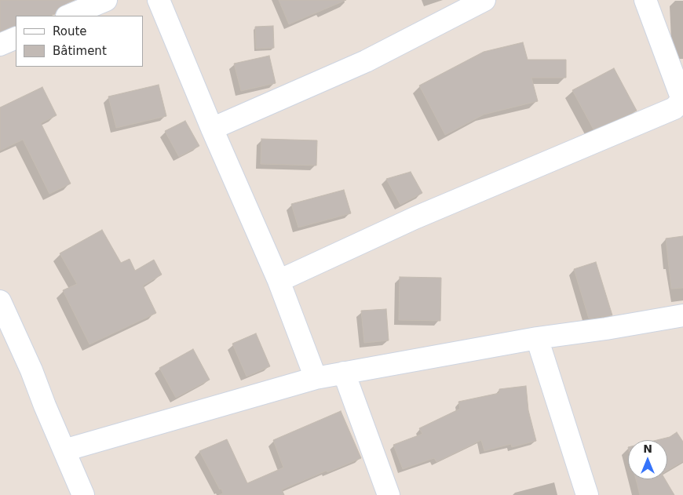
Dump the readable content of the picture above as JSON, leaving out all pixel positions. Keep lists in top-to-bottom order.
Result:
{
  "legend": ["Route", "Bâtiment"],
  "north": "top"
}
